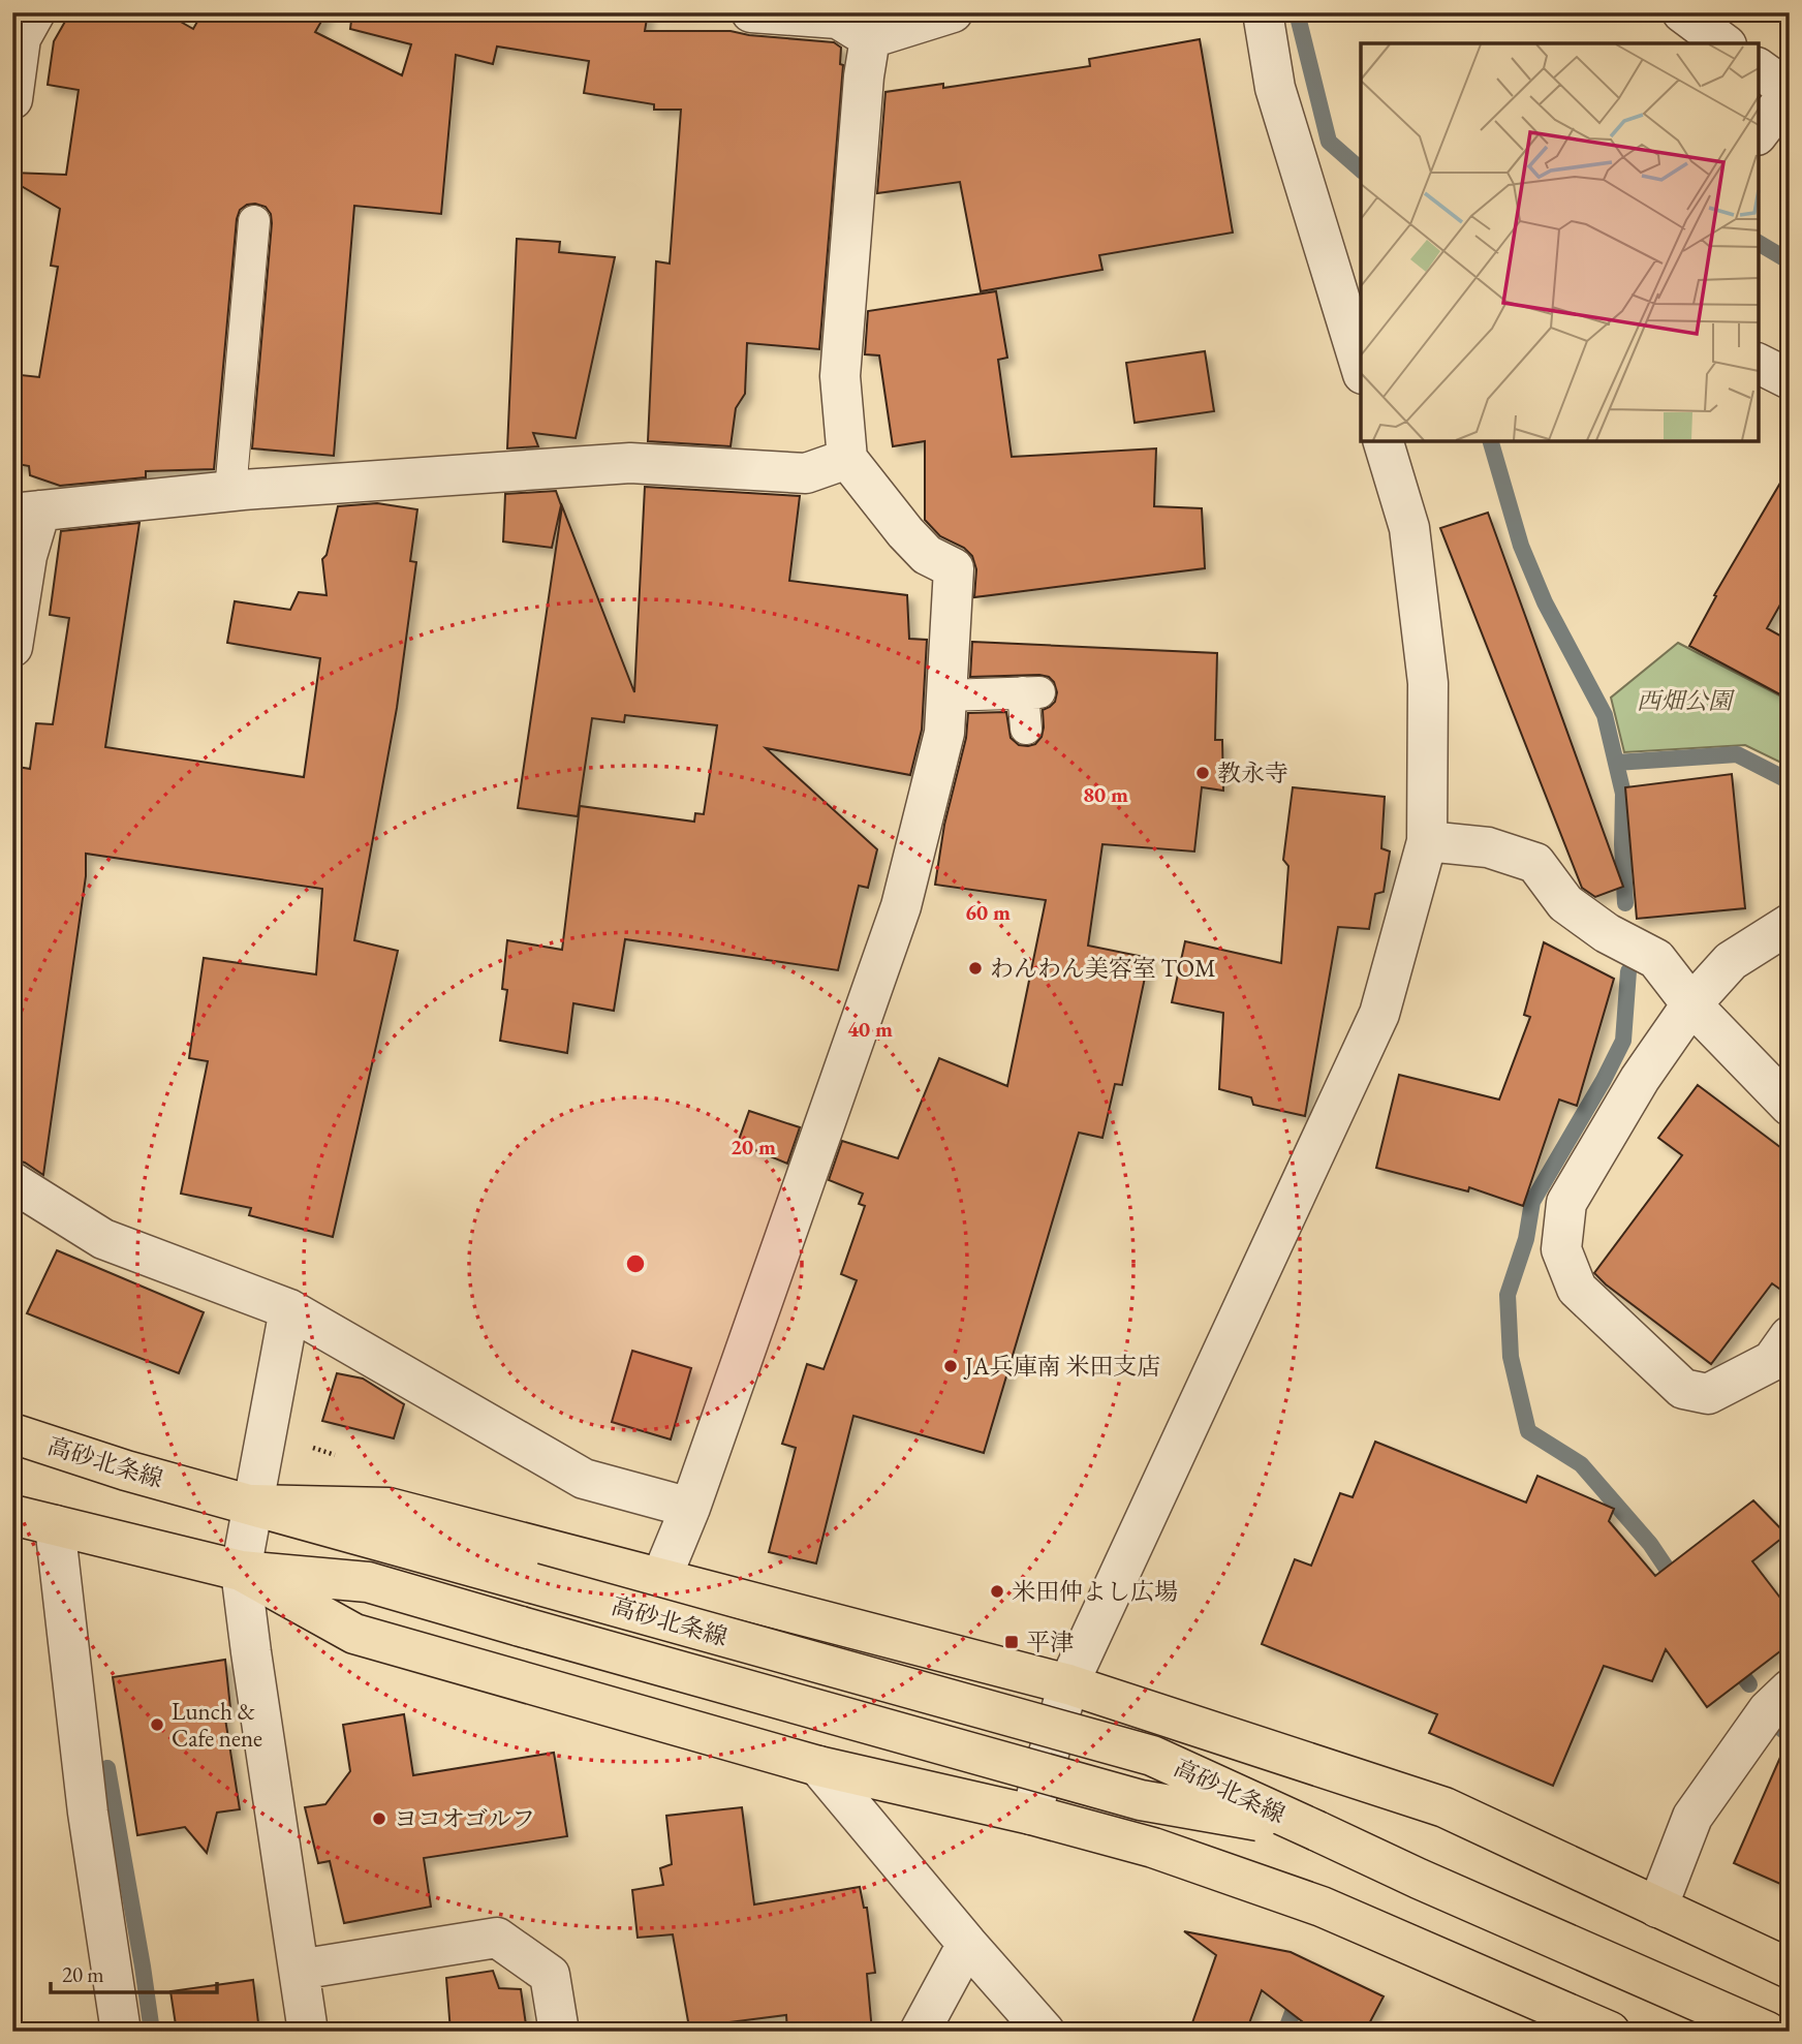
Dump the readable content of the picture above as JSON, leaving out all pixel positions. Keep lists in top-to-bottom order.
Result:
{
  "streets": {
    "main road": ["高砂北条線"]
  },
  "parks": ["西畑公園"],
  "places": {
    "other": [
      "教永寺",
      "わんわん美容室 TOM",
      "JA兵庫南 米田支店",
      "米田仲よし広場",
      "Lunch & Cafe nene",
      "ヨコオゴルフ"
    ],
    "transit": ["平津"]
  },
  "scale_bar": "20 m",
  "rings": [
    "80 m",
    "60 m",
    "40 m",
    "20 m"
  ]
}
